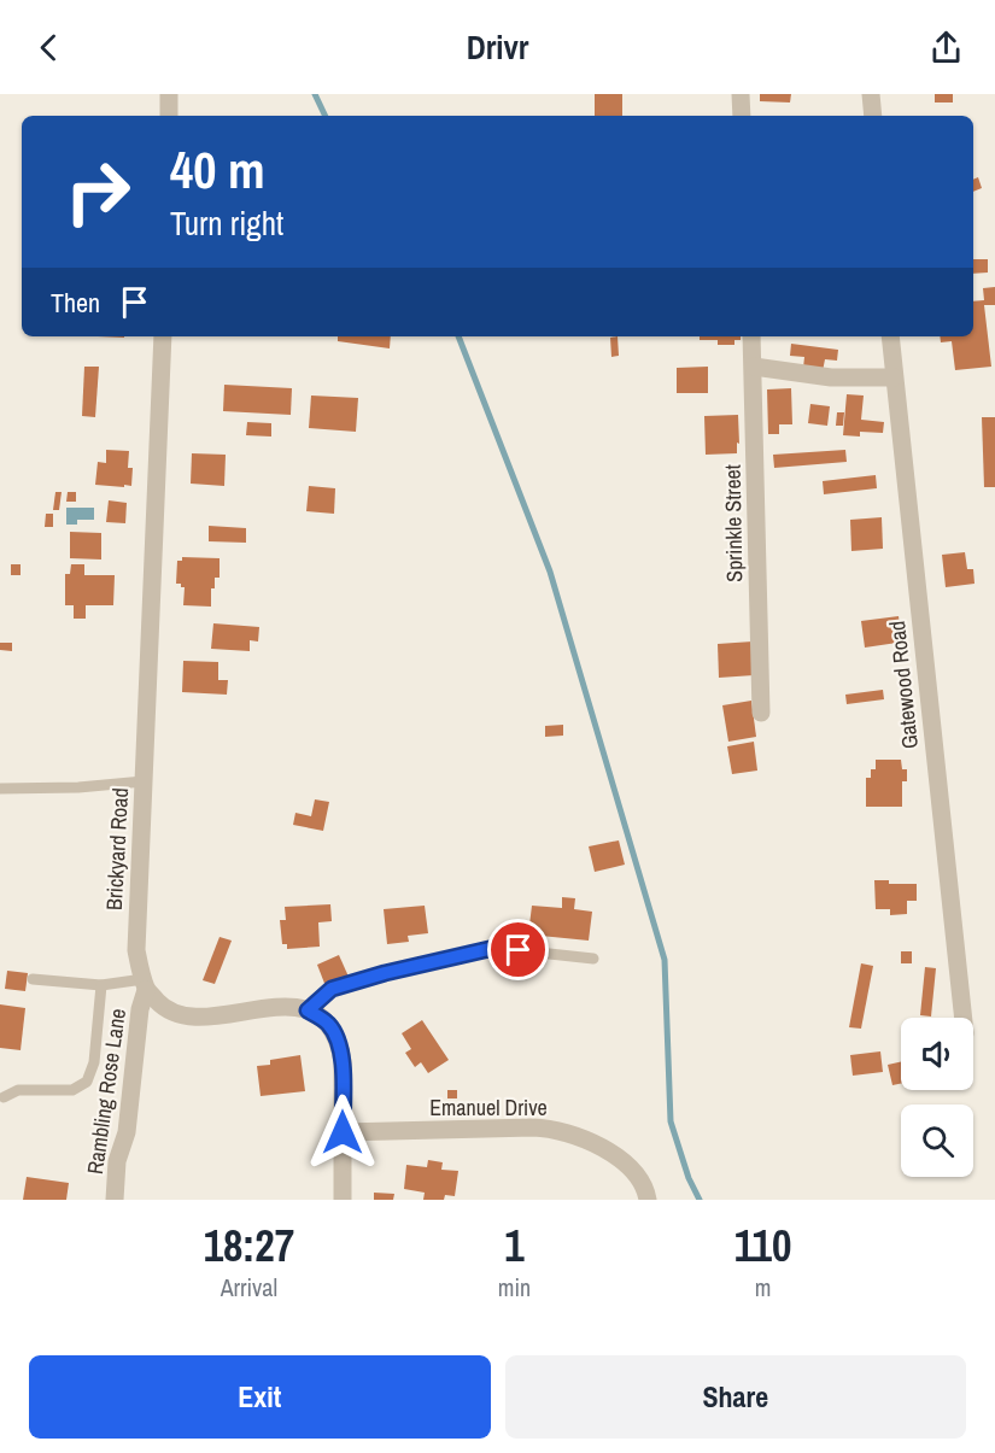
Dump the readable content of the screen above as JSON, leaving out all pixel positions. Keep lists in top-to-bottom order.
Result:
{
  "streets": {
    "street": [
      "Sprinkle Street",
      "Gatewood Road",
      "Brickyard Road",
      "Rambling Rose Lane",
      "Emanuel Drive"
    ]
  },
  "crossings": [
    ["Brickyard Road", "Rambling Rose Lane"]
  ],
  "page": {
    "header": "Drivr",
    "turn": ["40 m", "Turn right"],
    "then": "Then",
    "eta": [
      "18:27",
      "Arrival",
      "1",
      "min",
      "110",
      "m"
    ],
    "buttons": ["Exit", "Share"]
  }
}
